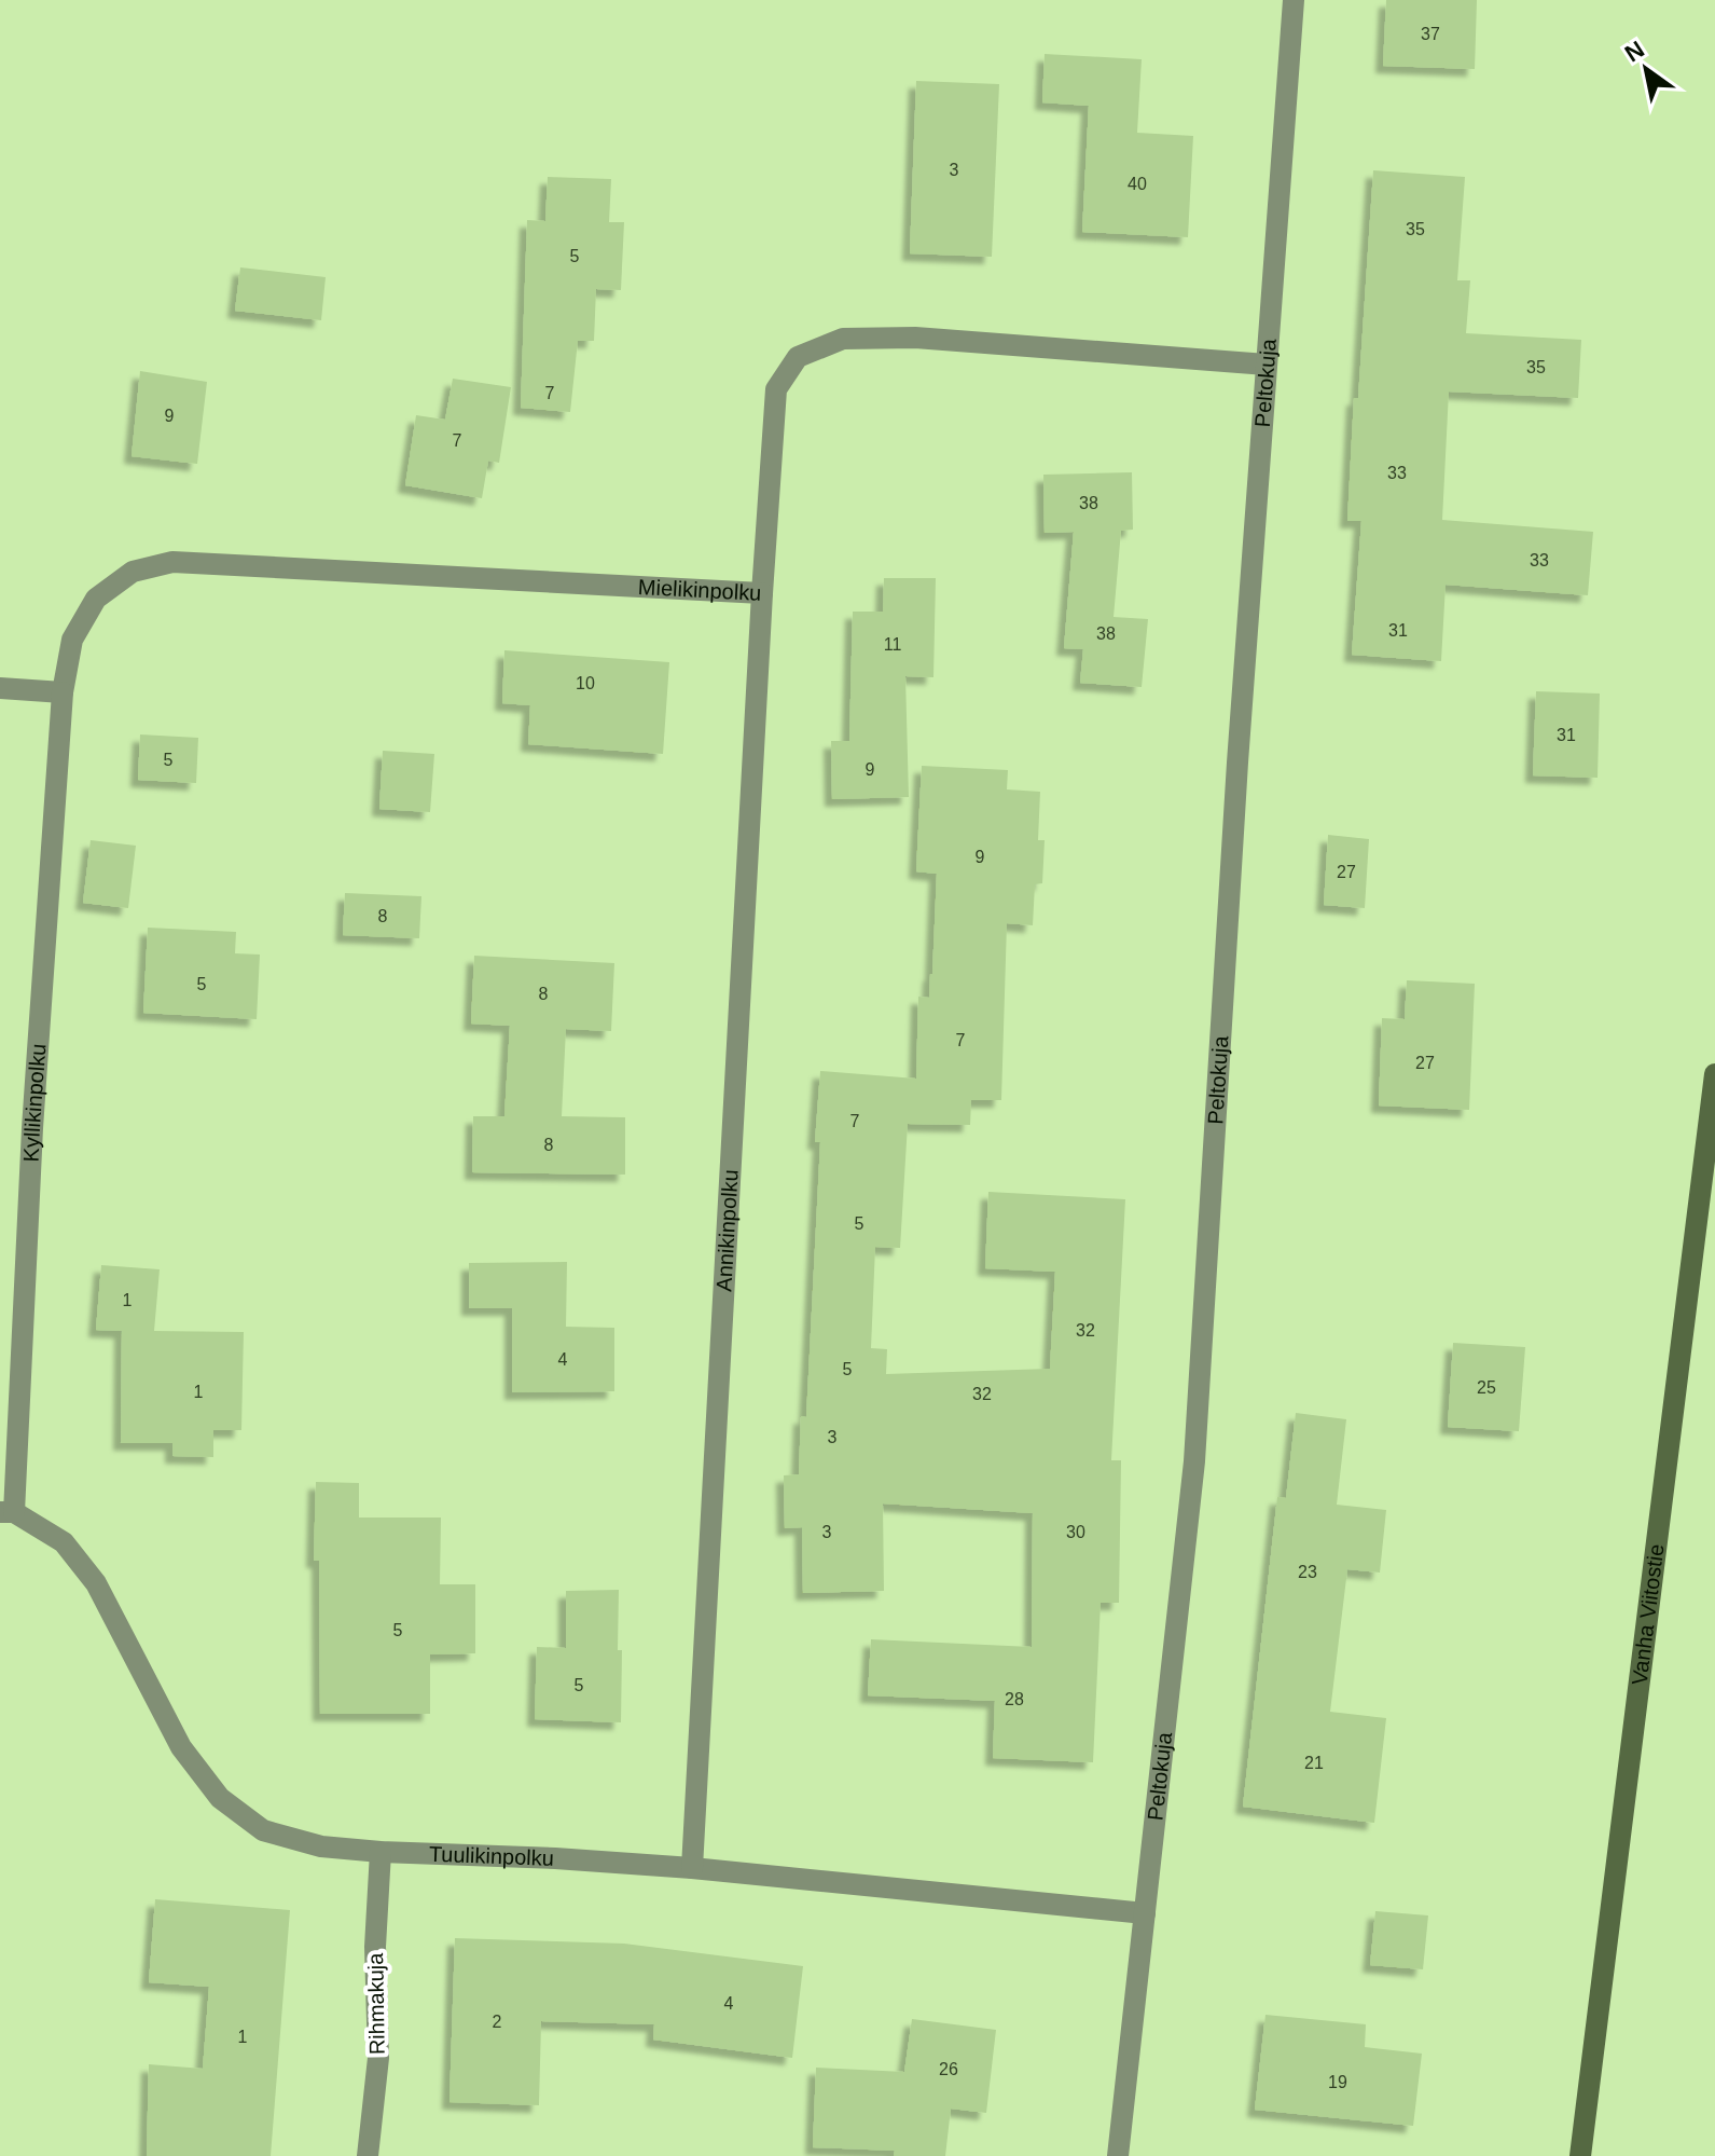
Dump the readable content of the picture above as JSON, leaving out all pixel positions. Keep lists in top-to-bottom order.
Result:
{
  "streets": {
    "main road": ["Vanha Viitostie"],
    "street": [
      "Peltokuja",
      "Mielikinpolku",
      "Kyllikinpolku",
      "Annikinpolku",
      "Tuulikinpolku",
      "Rihmakuja"
    ]
  },
  "crossings": [
    ["Peltokuja", "Mielikinpolku"],
    ["Peltokuja", "Tuulikinpolku"],
    ["Mielikinpolku", "Kyllikinpolku"],
    ["Mielikinpolku", "Annikinpolku"],
    ["Kyllikinpolku", "Tuulikinpolku"],
    ["Annikinpolku", "Tuulikinpolku"],
    ["Tuulikinpolku", "Rihmakuja"]
  ],
  "house_numbers": [
    "37",
    "3",
    "40",
    "35",
    "5",
    "35",
    "7",
    "9",
    "7",
    "33",
    "38",
    "33",
    "31",
    "38",
    "11",
    "10",
    "31",
    "5",
    "9",
    "9",
    "27",
    "8",
    "5",
    "8",
    "7",
    "27",
    "7",
    "8",
    "5",
    "1",
    "32",
    "4",
    "5",
    "25",
    "1",
    "32",
    "3",
    "3",
    "30",
    "23",
    "5",
    "5",
    "28",
    "21",
    "4",
    "2",
    "1",
    "26",
    "19"
  ],
  "north": "top left"
}
